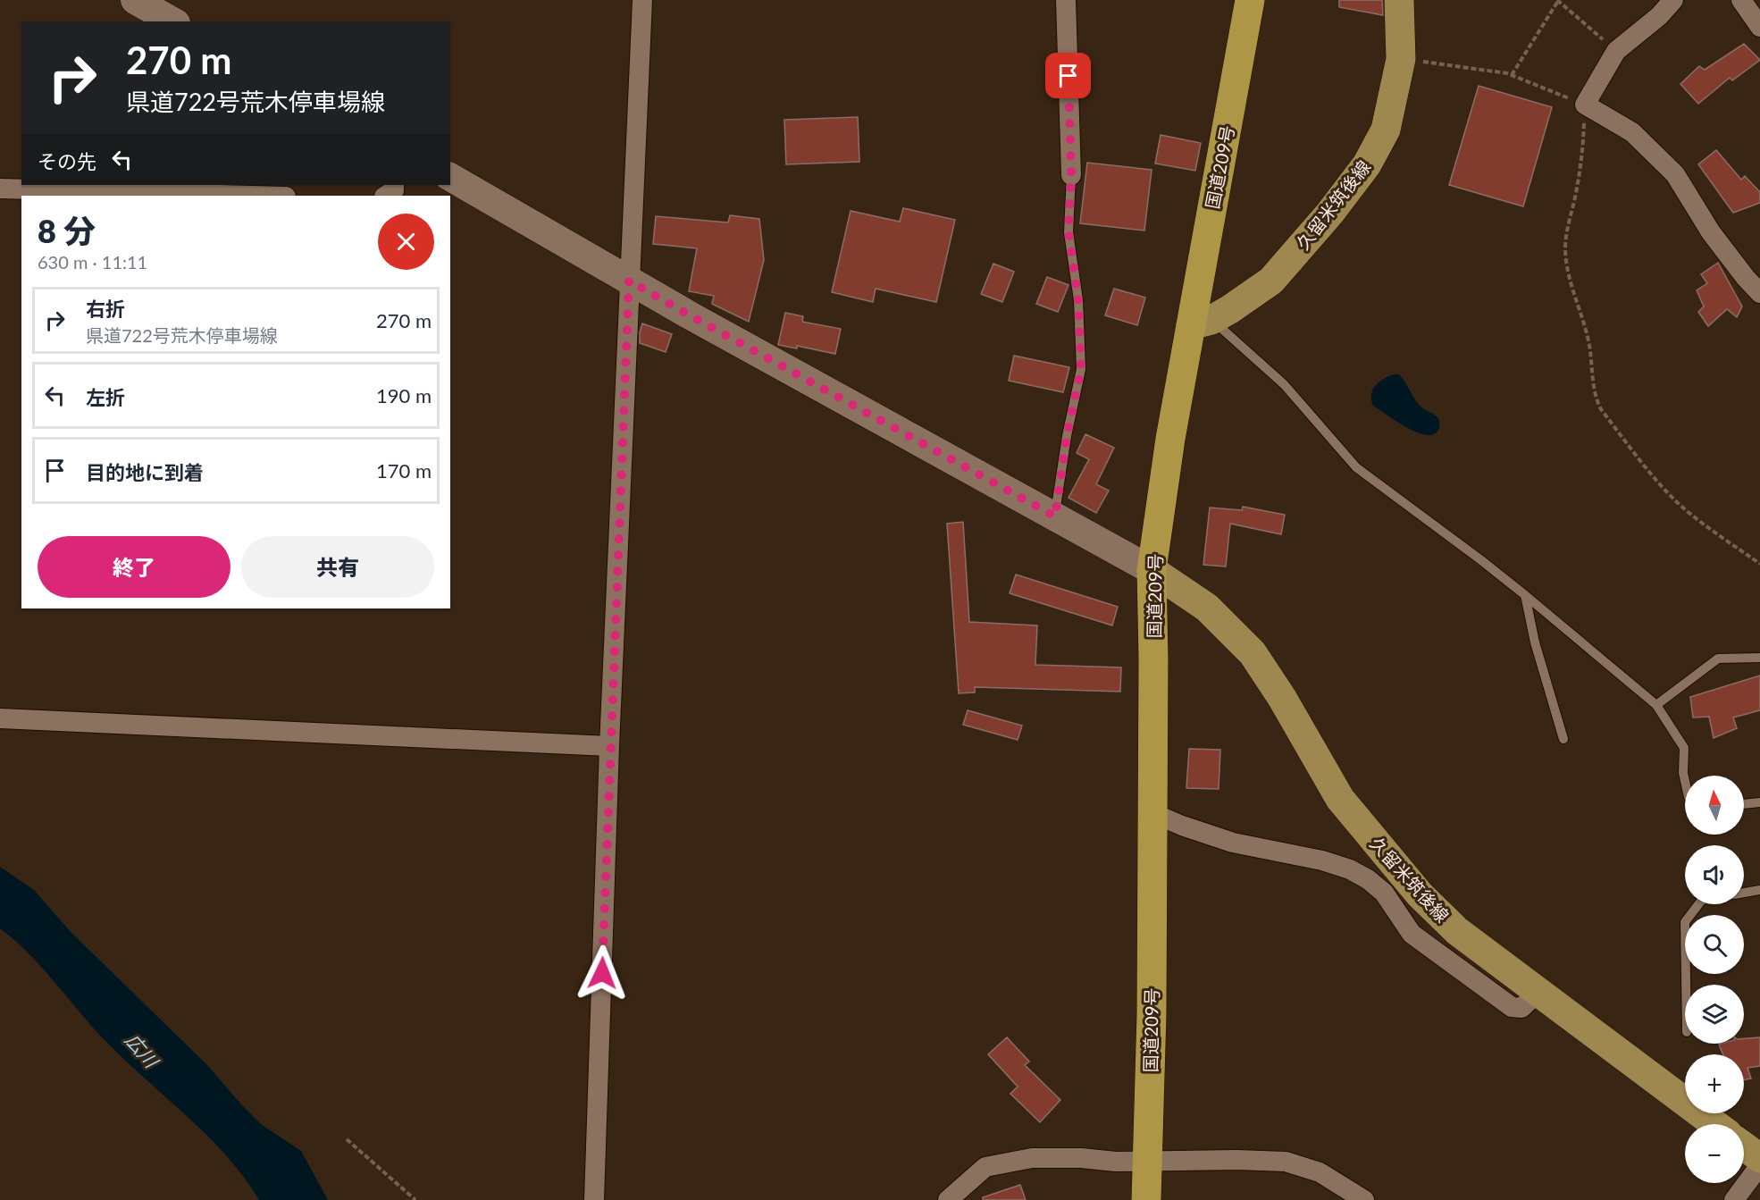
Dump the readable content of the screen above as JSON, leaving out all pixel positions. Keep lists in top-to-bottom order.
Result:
{
  "streets": {
    "highway": ["国道209号"],
    "main road": ["久留米筑後線"]
  },
  "crossings": [
    ["国道209号", "久留米筑後線"]
  ],
  "water": ["広川"],
  "north": "top",
  "page": {
    "turn": ["270 m", "県道722号荒木停車場線"],
    "then": "その先",
    "heading": ["8 分", "630 m · 11:11"],
    "list": [
      {
        "name": "右折",
        "note": "県道722号荒木停車場線",
        "value": "270 m"
      },
      {
        "name": "左折",
        "value": "190 m"
      },
      {
        "name": "目的地に到着",
        "value": "170 m"
      }
    ],
    "buttons": ["終了", "共有"],
    "map_buttons": ["+", "−"]
  }
}
